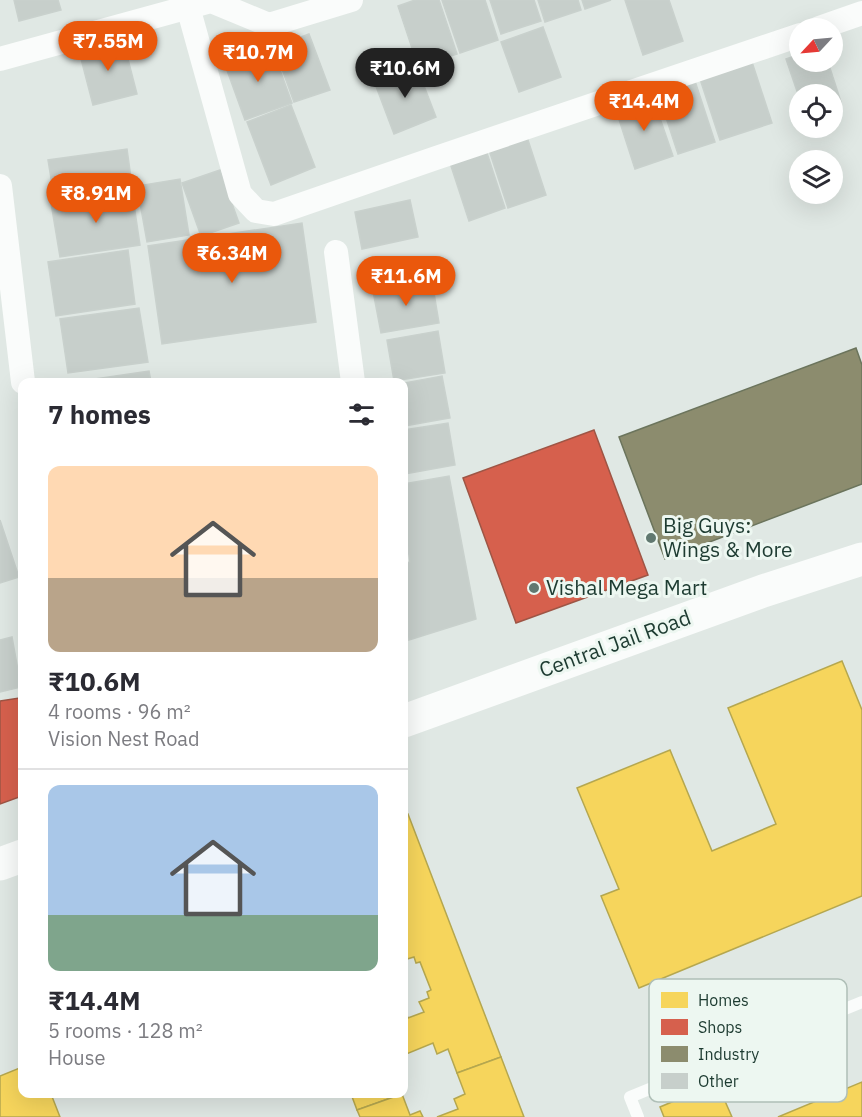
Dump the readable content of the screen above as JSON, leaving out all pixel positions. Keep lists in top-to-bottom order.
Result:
{
  "streets": {
    "main road": ["Central Jail Road"]
  },
  "places": ["Big Guys: Wings & More", "Vishal Mega Mart"],
  "legend": [
    "Homes",
    "Shops",
    "Industry",
    "Other"
  ],
  "north": "bottom left",
  "page": {
    "price": [
      "₹7.55M",
      "₹10.7M",
      "₹10.6M",
      "₹14.4M",
      "₹8.91M",
      "₹6.34M",
      "₹11.6M"
    ],
    "heading": "7 homes",
    "list": [
      {
        "name": "₹10.6M",
        "note": "4 rooms · 96 m² · Vision Nest Road"
      },
      {
        "name": "₹14.4M",
        "note": "5 rooms · 128 m² · House"
      }
    ]
  }
}
